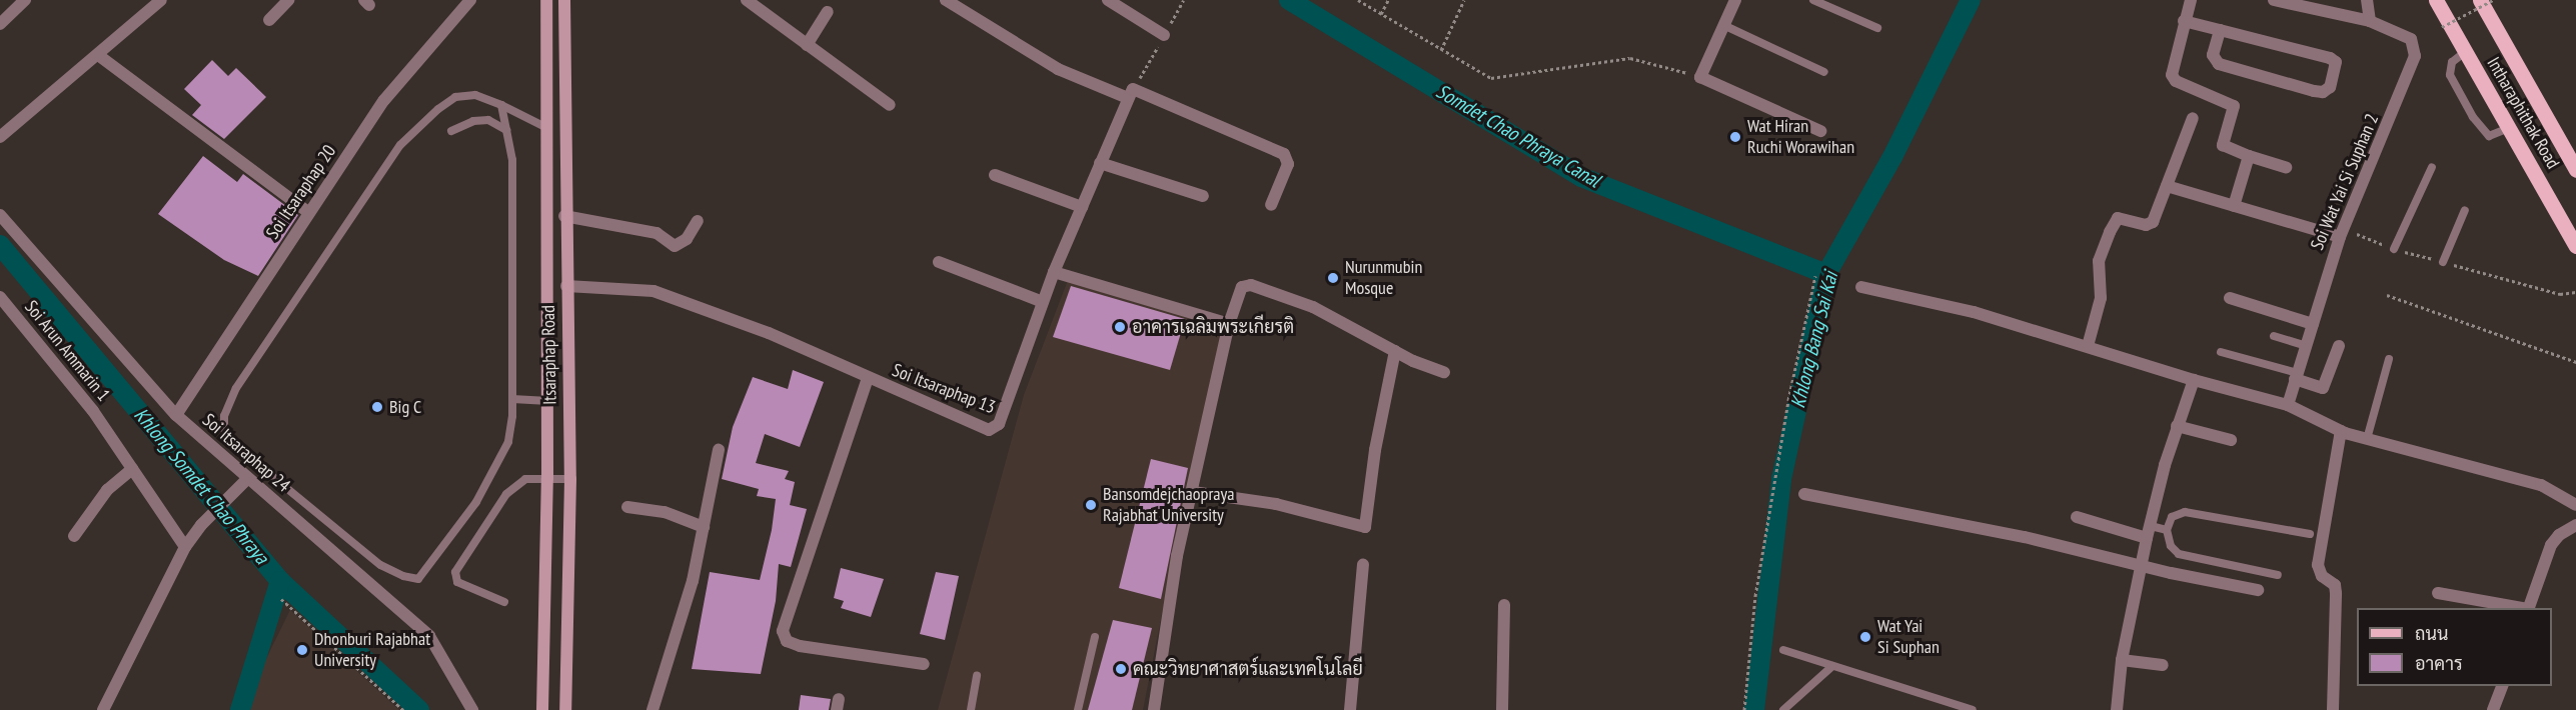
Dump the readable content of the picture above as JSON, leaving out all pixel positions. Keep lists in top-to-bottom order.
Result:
{
  "streets": {
    "main road": ["Intharaphithak Road", "Itsaraphap Road"],
    "street": [
      "Soi Wat Yai Si Suphan 2",
      "Soi Itsaraphap 20",
      "Soi Arun Ammarin 1",
      "Soi Itsaraphap 13",
      "Soi Itsaraphap 24"
    ]
  },
  "crossings": [
    ["Soi Itsaraphap 20", "Soi Itsaraphap 24"],
    ["Itsaraphap Road", "Soi Itsaraphap 13"]
  ],
  "water": ["Somdet Chao Phraya Canal", "Khlong Bang Sai Kai", "Khlong Somdet Chao Phraya"],
  "places": [
    "Wat Hiran Ruchi Worawihan",
    "Nurunmubin Mosque",
    "อาคารเฉลิมพระเกียรติ",
    "Big C",
    "Bansomdejchaopraya Rajabhat University",
    "Wat Yai Si Suphan",
    "Dhonburi Rajabhat University",
    "คณะวิทยาศาสตร์และเทคโนโลยี"
  ],
  "legend": ["ถนน", "อาคาร"]
}
